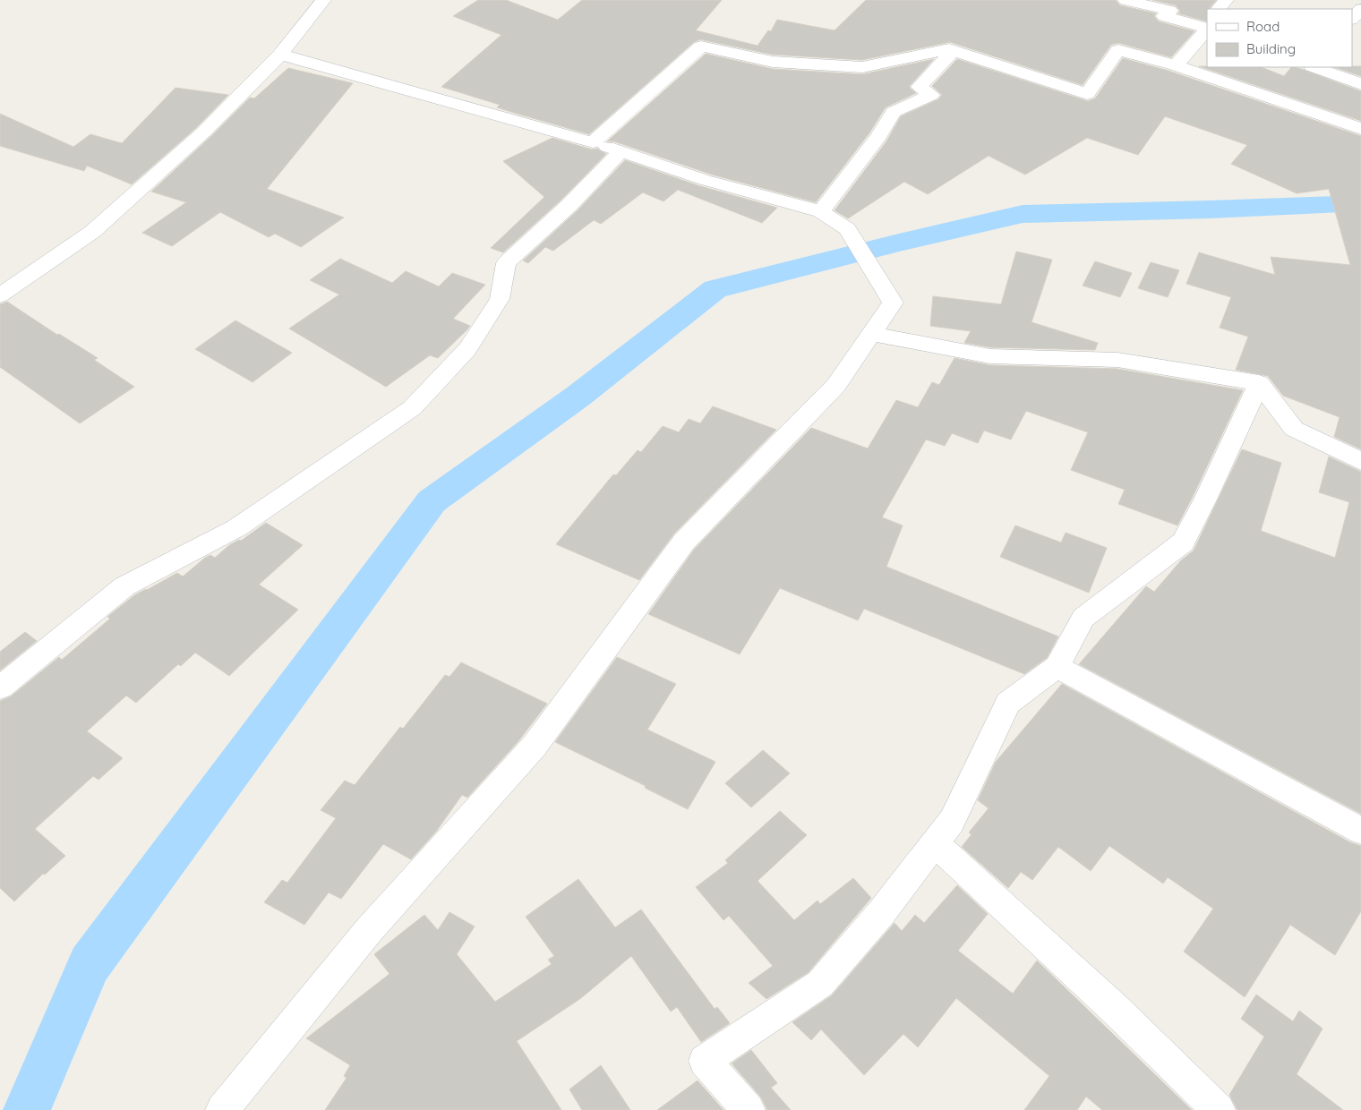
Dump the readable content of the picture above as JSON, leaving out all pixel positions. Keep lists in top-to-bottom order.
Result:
{
  "legend": ["Road", "Building"]
}
